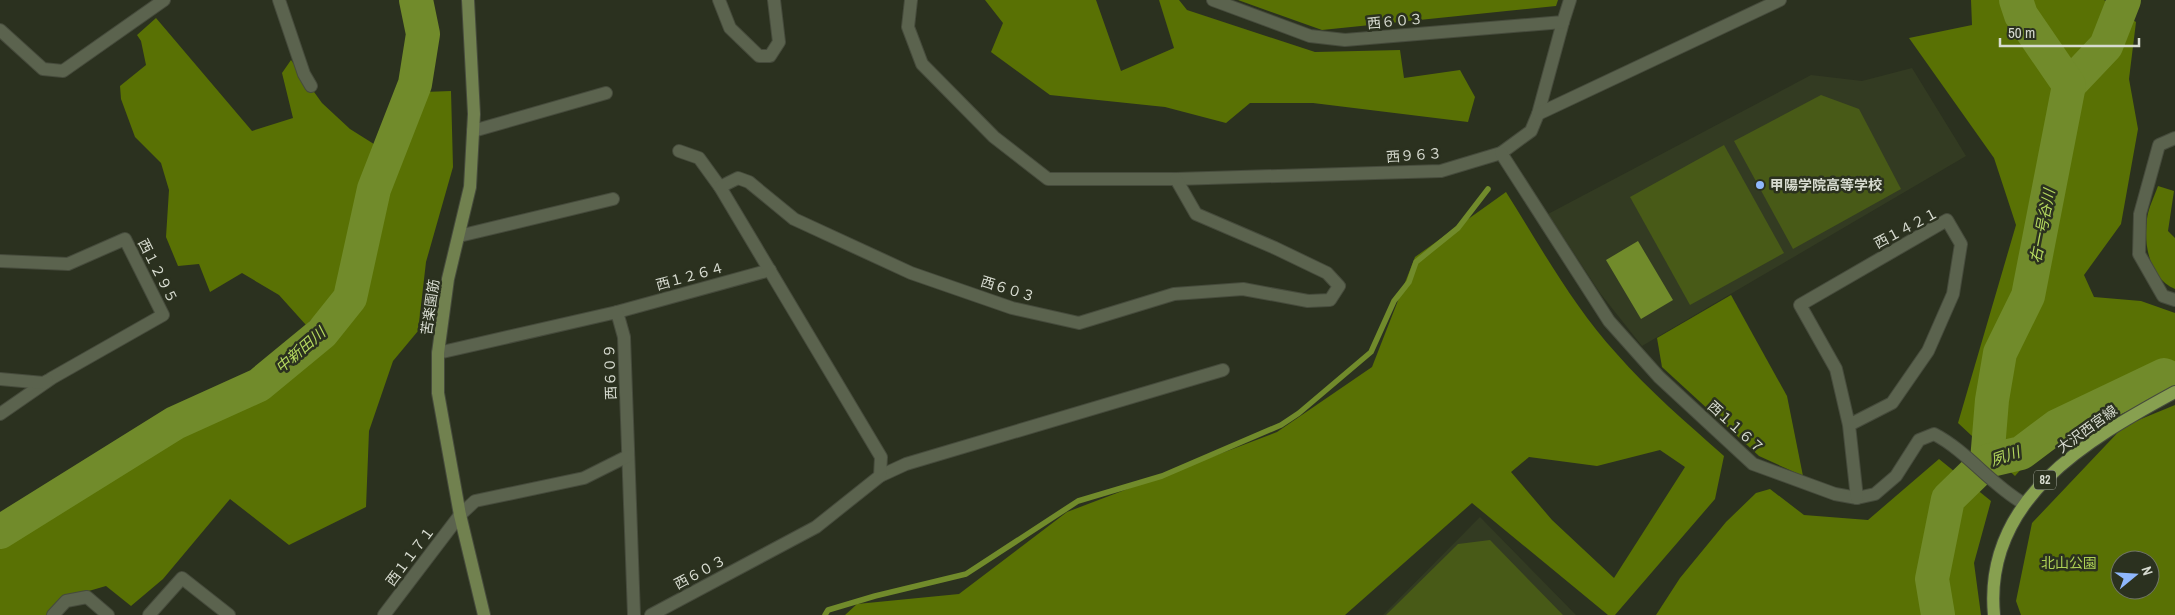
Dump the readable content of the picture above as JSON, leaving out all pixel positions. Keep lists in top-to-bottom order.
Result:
{
  "streets": {
    "main road": ["大沢西宮線", "82"],
    "street": [
      "西６０３",
      "西９６３",
      "西１４２１",
      "西１２９５",
      "西１２６４",
      "苦楽園筋",
      "西６０９",
      "西１１６７",
      "西１１７１"
    ]
  },
  "crossings": [
    ["西６０３", "西９６３"],
    ["西９６３", "西１１６７"],
    ["西１４２１", "西１１６７"],
    ["西１２６４", "西６０９"],
    ["苦楽園筋", "西１１７１"],
    ["西６０９", "西１１７１"]
  ],
  "water": ["右一号谷川", "中新田川", "夙川"],
  "parks": ["北山公園"],
  "places": ["甲陽学院高等学校"],
  "scale_bar": "50 m",
  "north": "right"
}
